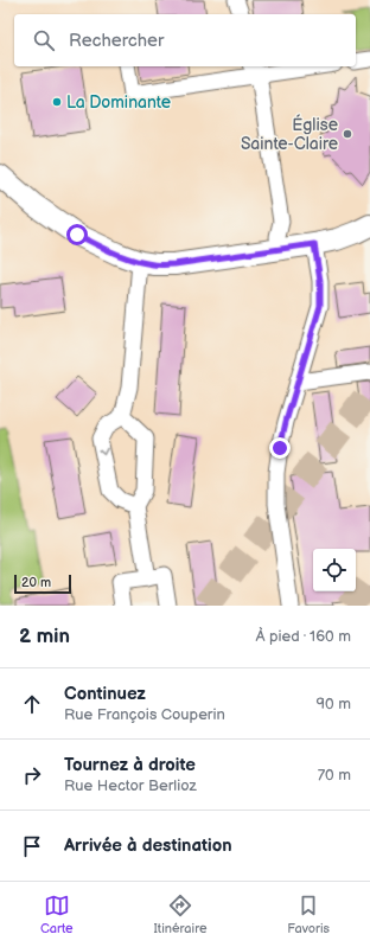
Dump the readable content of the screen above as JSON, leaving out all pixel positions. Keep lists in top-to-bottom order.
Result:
{
  "places": ["La Dominante", "Église Sainte-Claire"],
  "scale_bar": "20 m",
  "page": {
    "search": "Rechercher",
    "scale": "20 m",
    "heading": ["2 min", "À pied · 160 m"],
    "list": [
      ["Continuez", "Rue François Couperin", "90 m"],
      ["Tournez à droite", "Rue Hector Berlioz", "70 m"],
      "Arrivée à destination"
    ],
    "nav": ["Carte", "Itinéraire", "Favoris"]
  }
}
